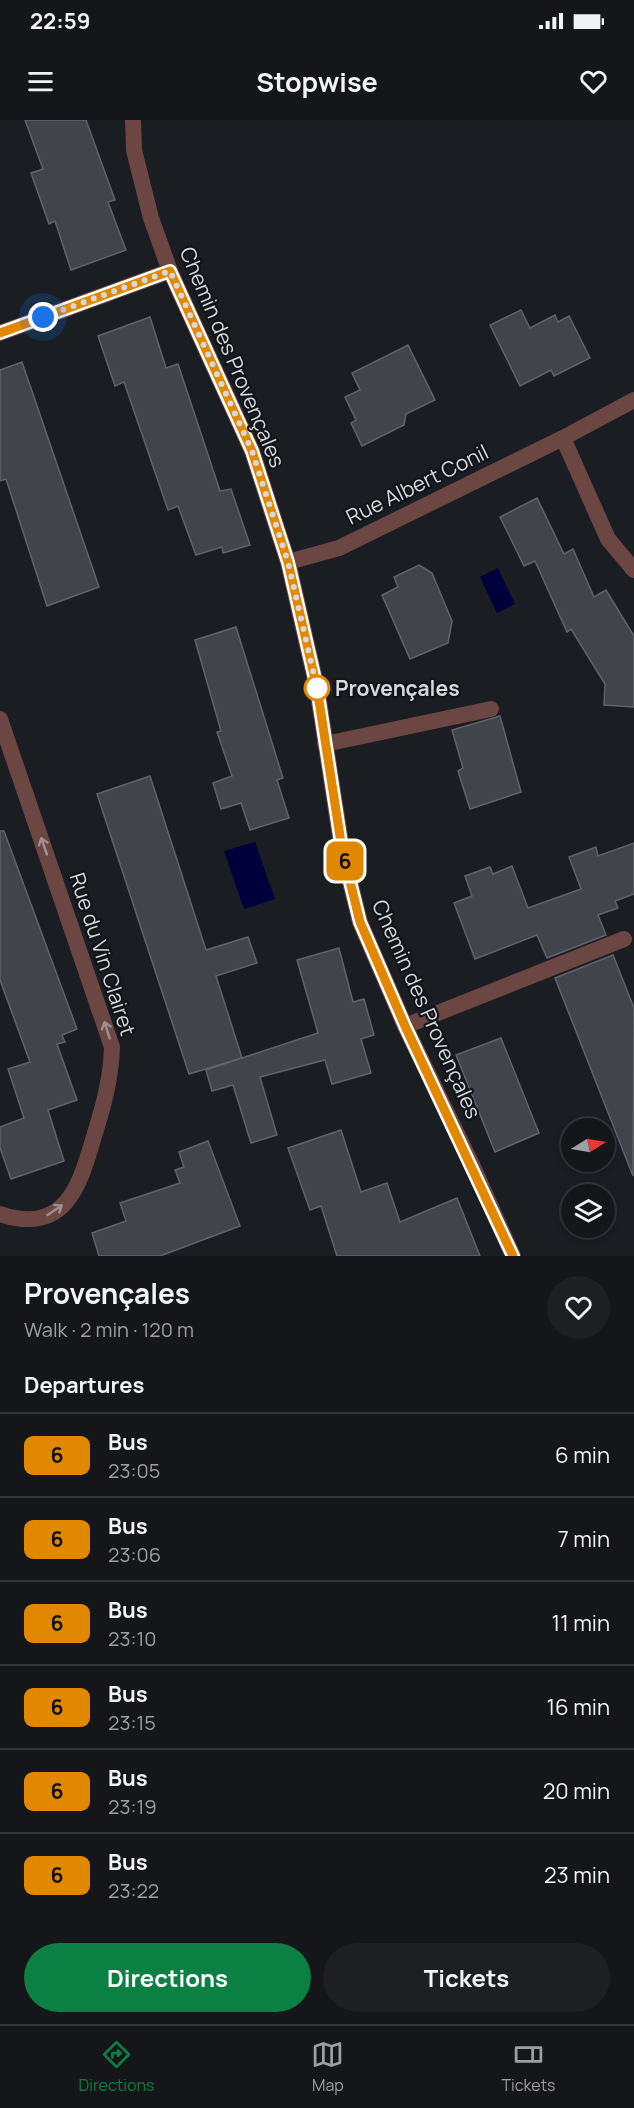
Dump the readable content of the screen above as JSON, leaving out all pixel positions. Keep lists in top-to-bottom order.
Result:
{
  "streets": {
    "street": ["Chemin des Provençales", "Rue Albert Conil", "Rue du Vin Clairet"]
  },
  "crossings": [
    ["Chemin des Provençales", "Rue Albert Conil"]
  ],
  "one_way": ["Rue du Vin Clairet"],
  "places": ["Provençales"],
  "lines": ["bus line 6"],
  "north": "right",
  "page": {
    "status": "22:59",
    "header": "Stopwise",
    "on_map": "6",
    "heading": [
      ["Provençales", "Walk · 2 min · 120 m"],
      "Departures"
    ],
    "list": [
      {
        "mark": "6",
        "name": "Bus",
        "note": "23:05",
        "value": "6 min"
      },
      {
        "mark": "6",
        "name": "Bus",
        "note": "23:06",
        "value": "7 min"
      },
      {
        "mark": "6",
        "name": "Bus",
        "note": "23:10",
        "value": "11 min"
      },
      {
        "mark": "6",
        "name": "Bus",
        "note": "23:15",
        "value": "16 min"
      },
      {
        "mark": "6",
        "name": "Bus",
        "note": "23:19",
        "value": "20 min"
      },
      {
        "mark": "6",
        "name": "Bus",
        "note": "23:22",
        "value": "23 min"
      }
    ],
    "buttons": ["Directions", "Tickets"],
    "tabs": ["Directions", "Map", "Tickets"]
  }
}
